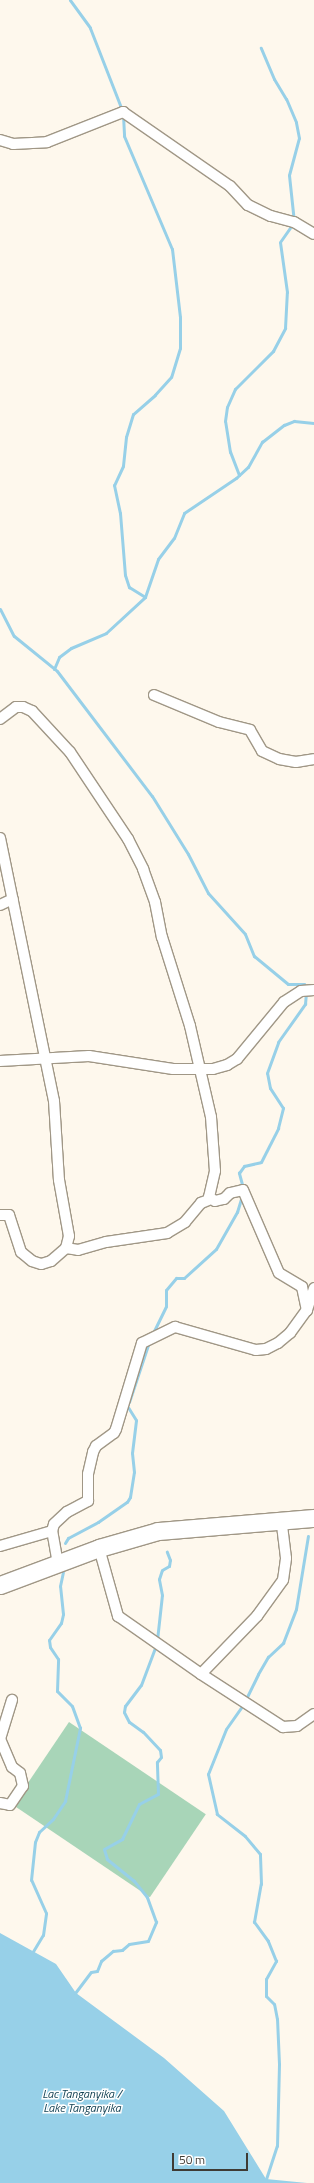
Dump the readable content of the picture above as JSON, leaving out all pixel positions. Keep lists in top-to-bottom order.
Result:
{
  "water": ["Lac Tanganyika / Lake Tanganyika"],
  "scale_bar": "50 m"
}
